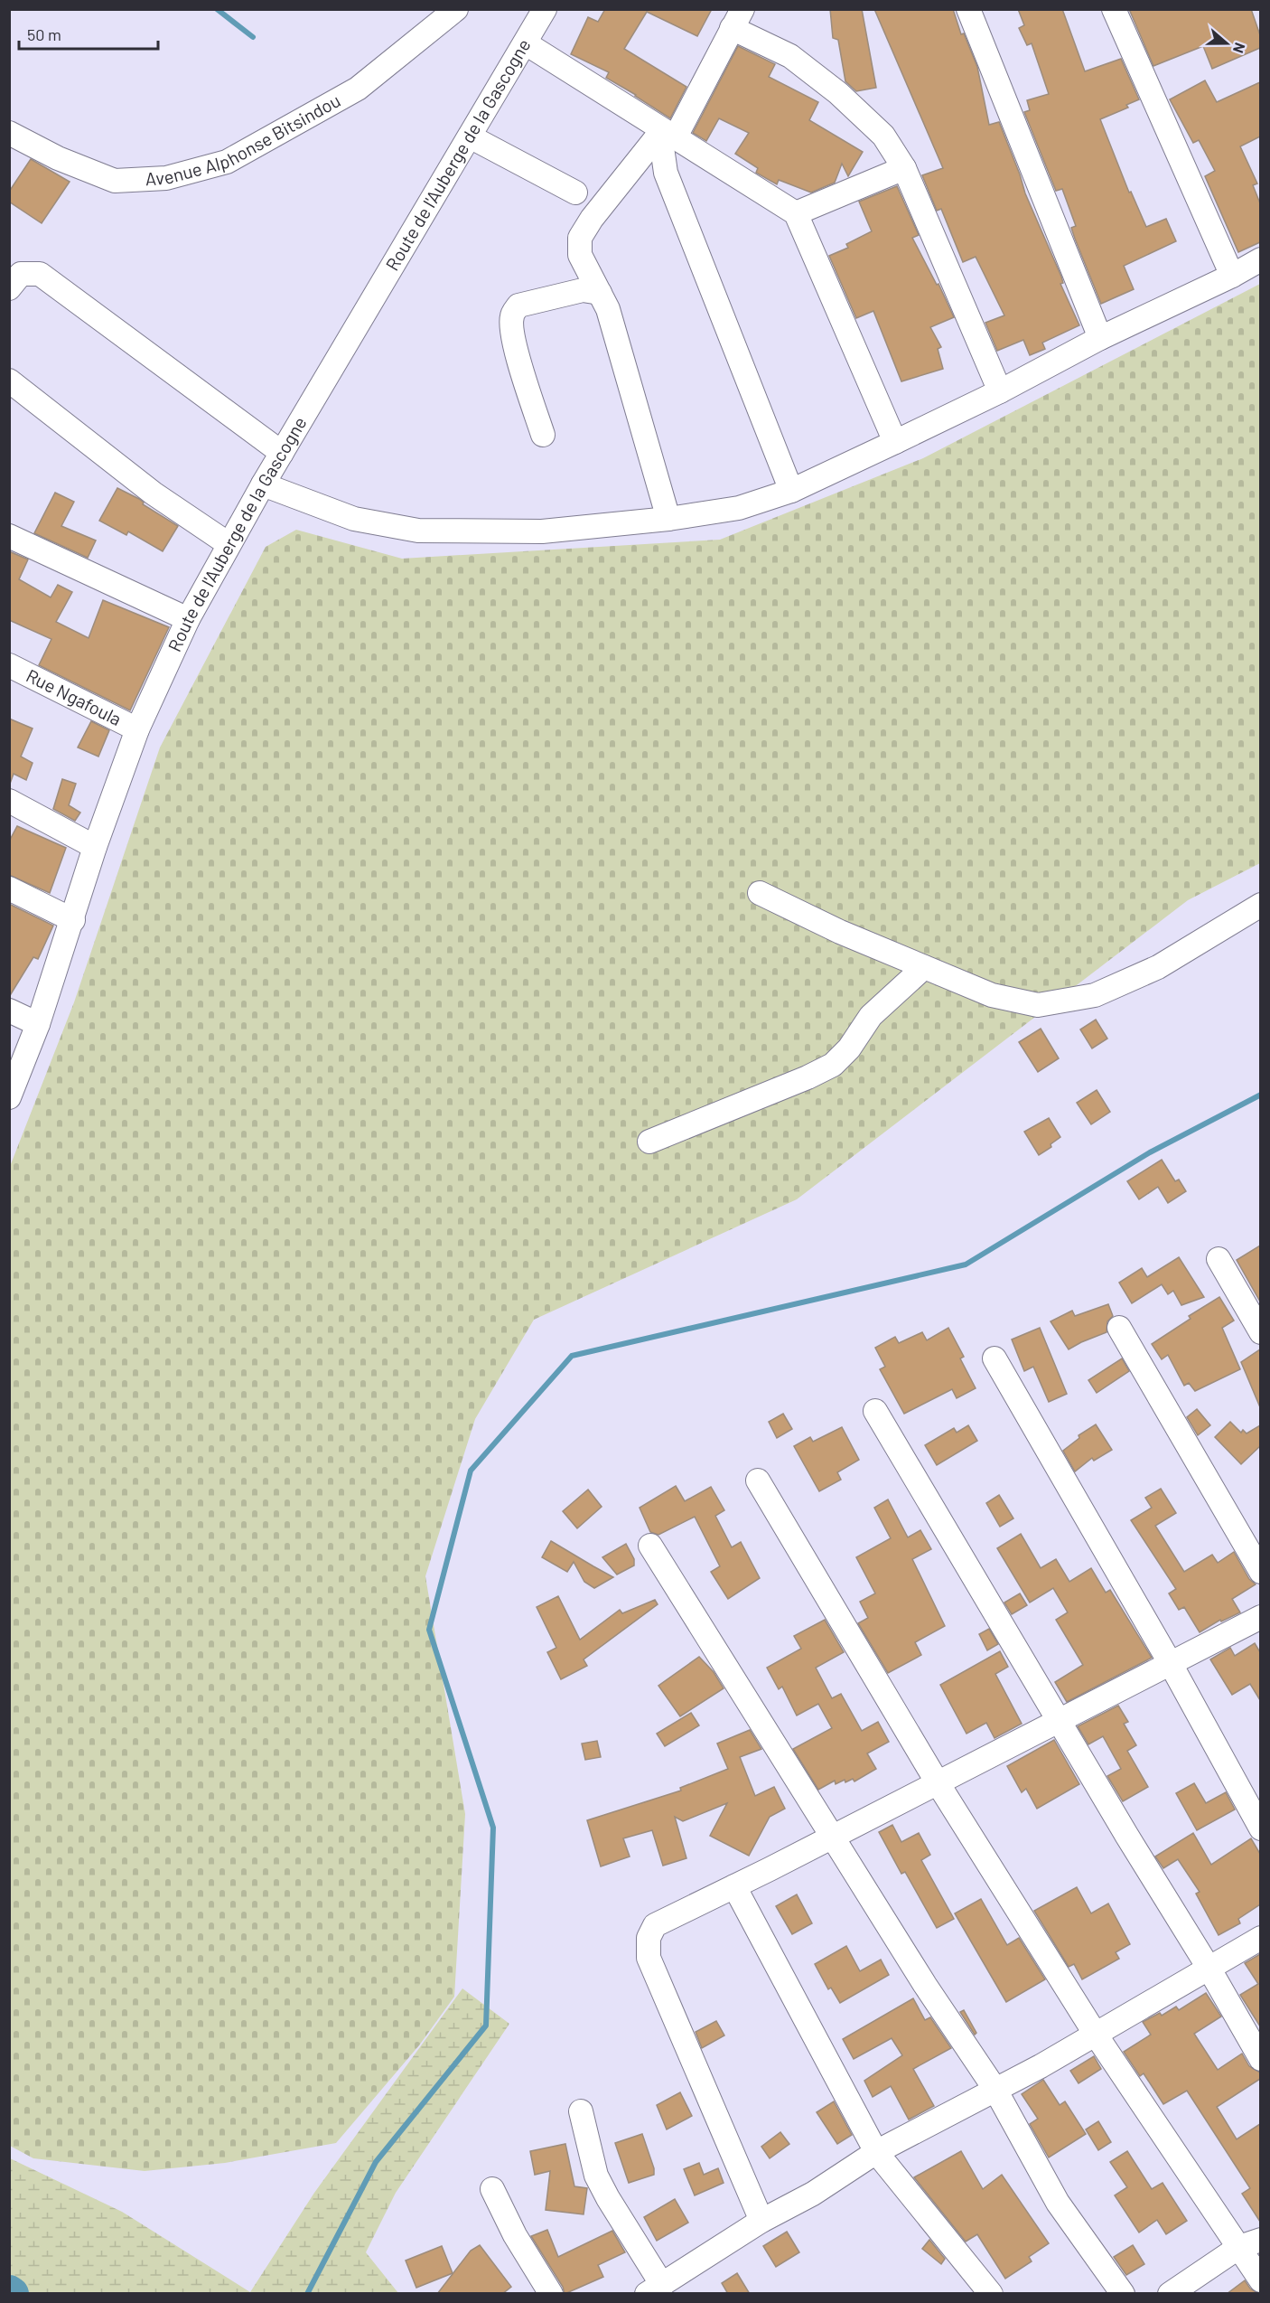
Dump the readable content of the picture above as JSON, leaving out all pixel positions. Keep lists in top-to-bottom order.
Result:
{
  "streets": {
    "street": ["Avenue Alphonse Bitsindou", "Route de l'Auberge de la Gascogne", "Rue Ngafoula"]
  },
  "crossings": [
    ["Route de l'Auberge de la Gascogne", "Rue Ngafoula"]
  ],
  "scale_bar": "50 m",
  "north": "right"
}
